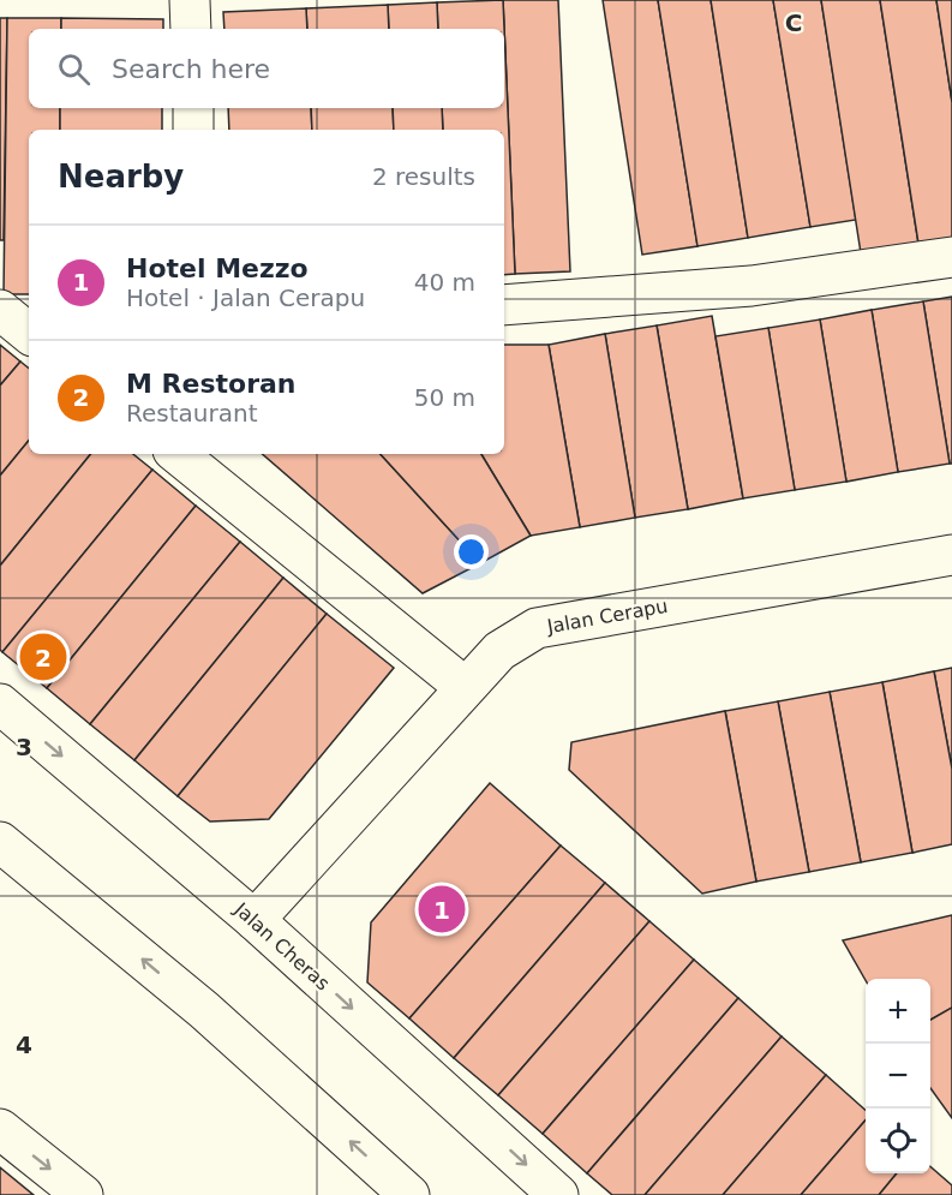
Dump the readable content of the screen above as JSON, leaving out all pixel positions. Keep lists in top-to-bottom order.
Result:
{
  "streets": {
    "main road": ["Jalan Cerapu", "Jalan Cheras"]
  },
  "crossings": [
    ["Jalan Cerapu", "Jalan Cheras"]
  ],
  "page": {
    "search": "Search here",
    "heading": ["Nearby", "2 results"],
    "list": [
      {
        "mark": "1",
        "name": "Hotel Mezzo",
        "note": "Hotel · Jalan Cerapu",
        "value": "40 m"
      },
      {
        "mark": "2",
        "name": "M Restoran",
        "note": "Restaurant",
        "value": "50 m"
      }
    ],
    "pins": ["2", "1"],
    "map_buttons": ["+", "−"]
  },
  "grid": {
    "columns": ["C"],
    "rows": ["3", "4"]
  }
}
